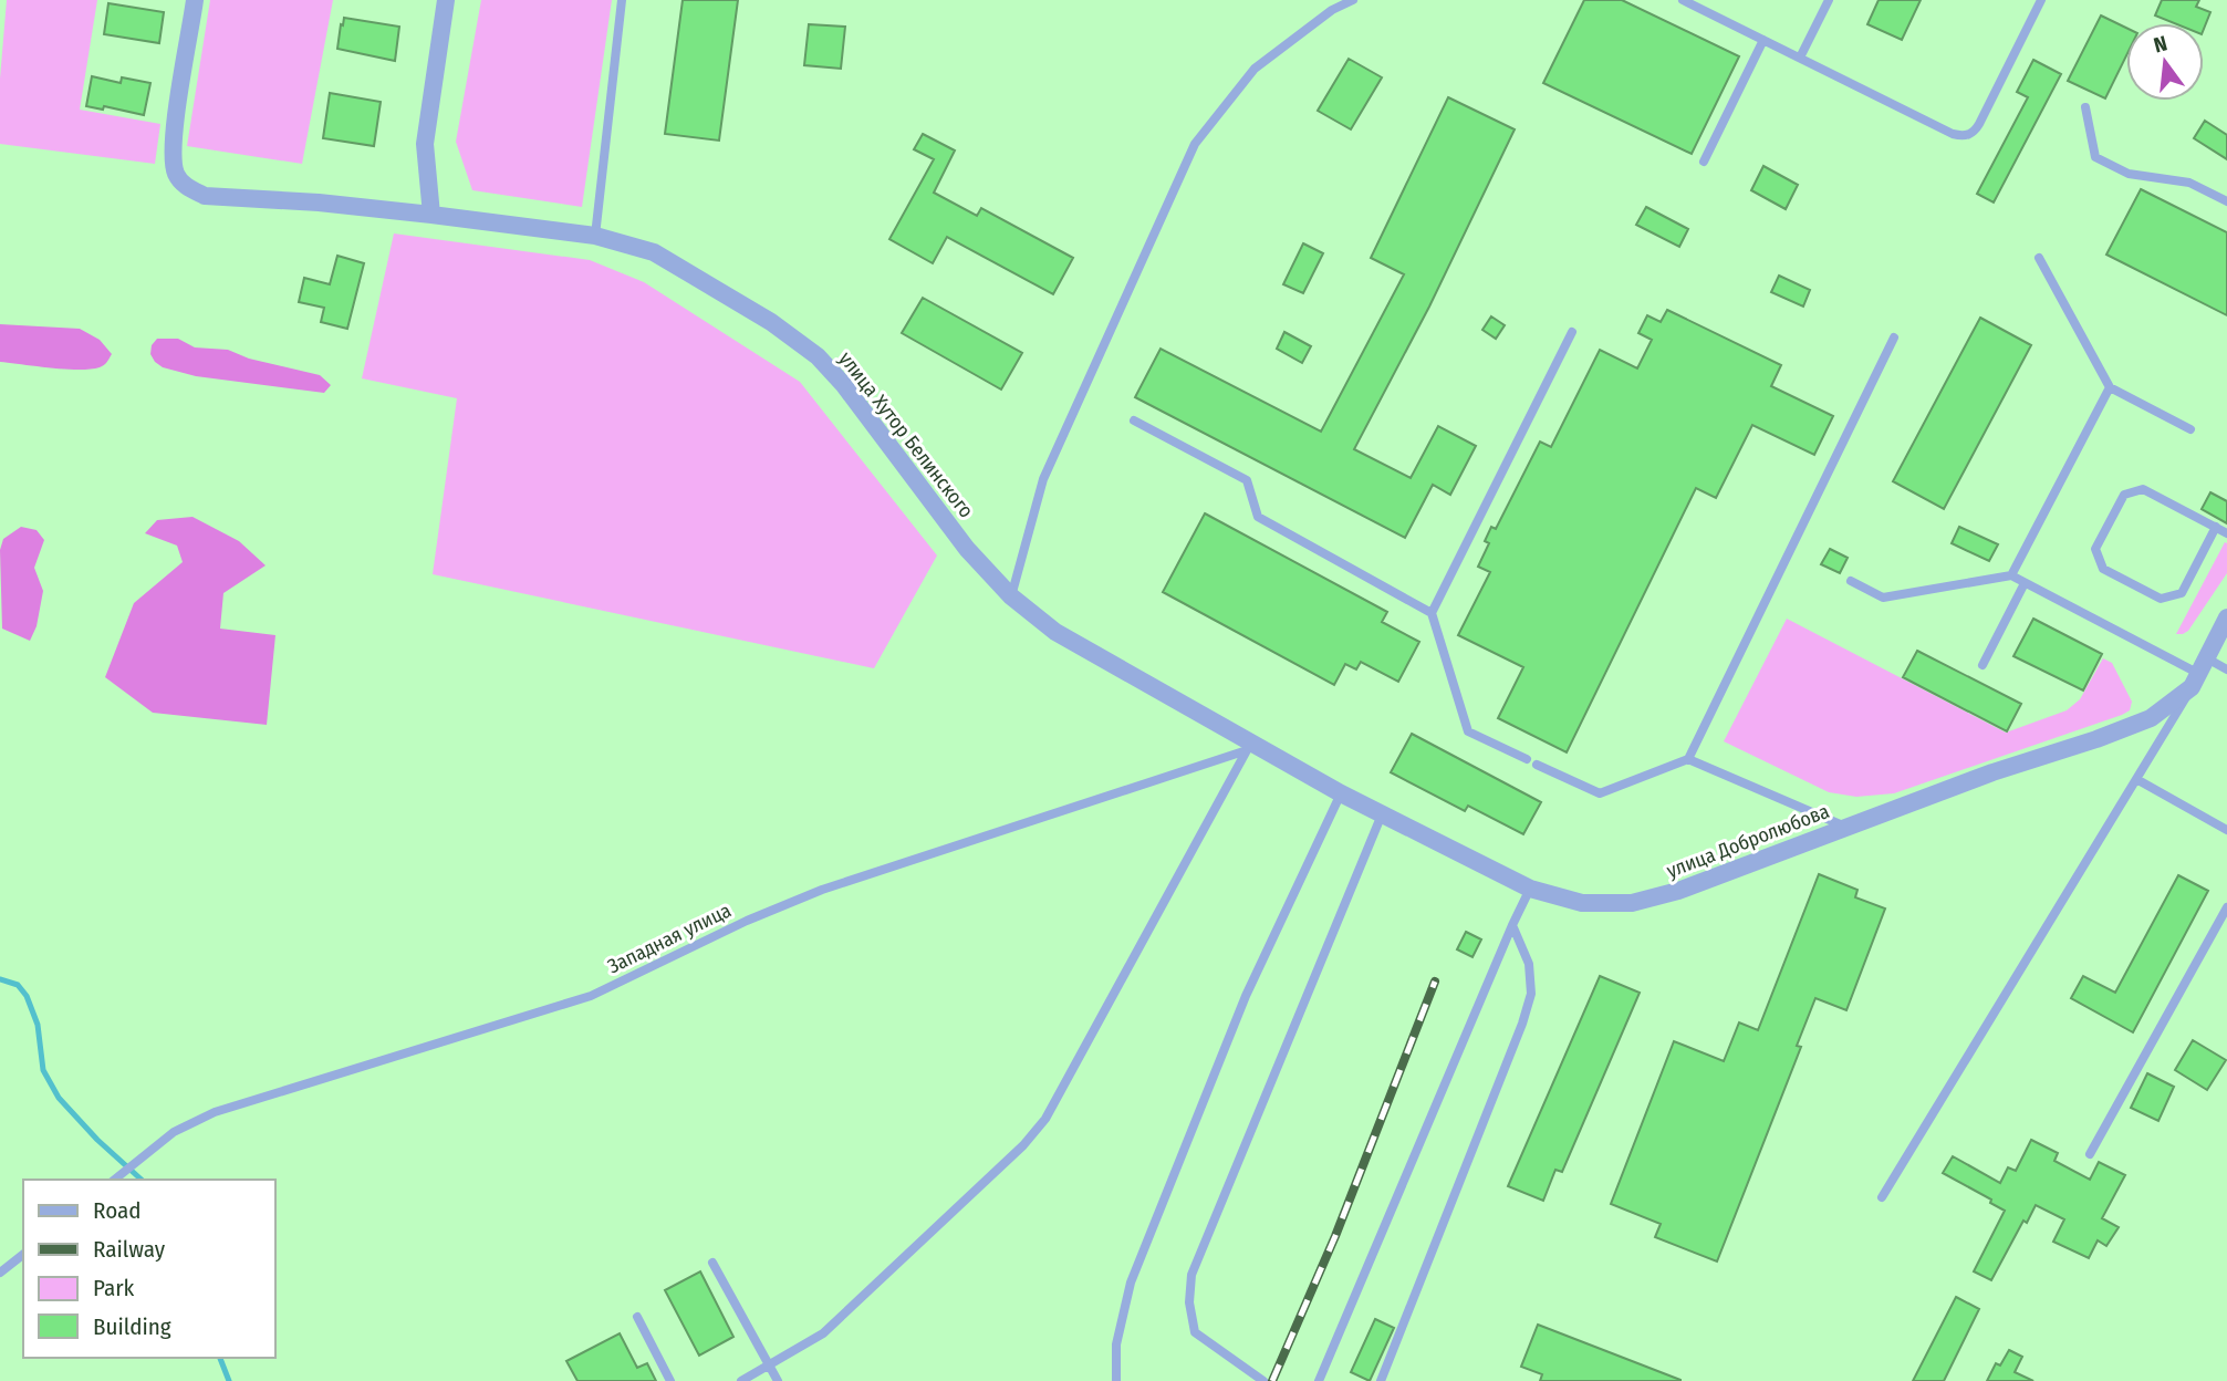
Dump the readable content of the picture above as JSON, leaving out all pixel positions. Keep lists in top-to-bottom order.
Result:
{
  "streets": {
    "street": ["улица Хутор Белинского", "улица Добролюбова"],
    "lane": ["Западная улица"]
  },
  "crossings": [
    ["улица Хутор Белинского", "улица Добролюбова"],
    ["улица Хутор Белинского", "Западная улица"],
    ["улица Добролюбова", "Западная улица"]
  ],
  "legend": [
    "Road",
    "Railway",
    "Park",
    "Building"
  ],
  "north": "top"
}
